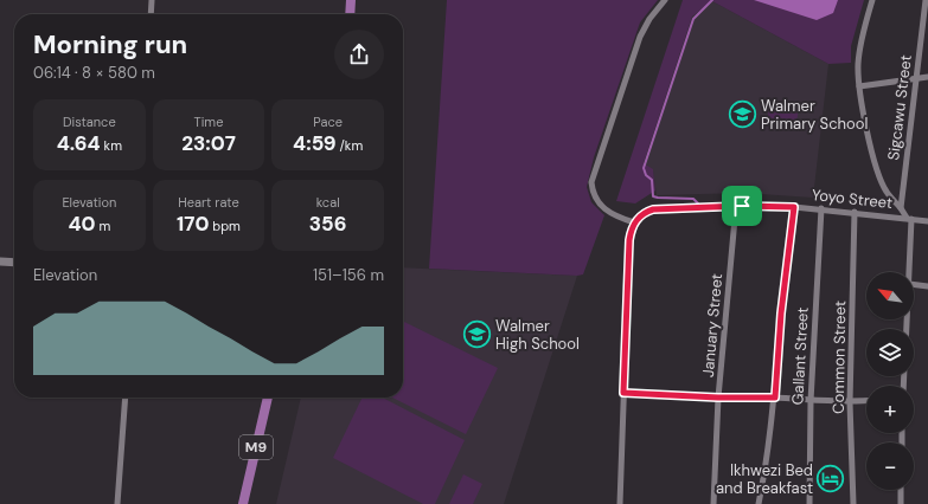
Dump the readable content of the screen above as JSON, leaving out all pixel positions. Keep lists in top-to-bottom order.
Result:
{
  "streets": {
    "main road": ["M9"],
    "street": [
      "Sigcawu Street",
      "Yoyo Street",
      "January Street",
      "Gallant Street",
      "Common Street"
    ]
  },
  "crossings": [
    ["Yoyo Street", "January Street"],
    ["Yoyo Street", "Gallant Street"],
    ["Yoyo Street", "Common Street"]
  ],
  "places": {
    "school or university": ["Walmer Primary School", "Walmer High School"],
    "hotel": ["Ikhwezi Bed and Breakfast"]
  },
  "north": "top left",
  "page": {
    "heading": ["Morning run", "06:14 · 8 × 580 m"],
    "stats": [
      ["Distance", "4.64 km"],
      ["Time", "23:07"],
      ["Pace", "4:59 /km"],
      ["Elevation", "40 m"],
      ["Heart rate", "170 bpm"],
      ["kcal", "356"]
    ],
    "chart": ["Elevation", "151–156 m"],
    "map_buttons": ["+", "−"]
  }
}
